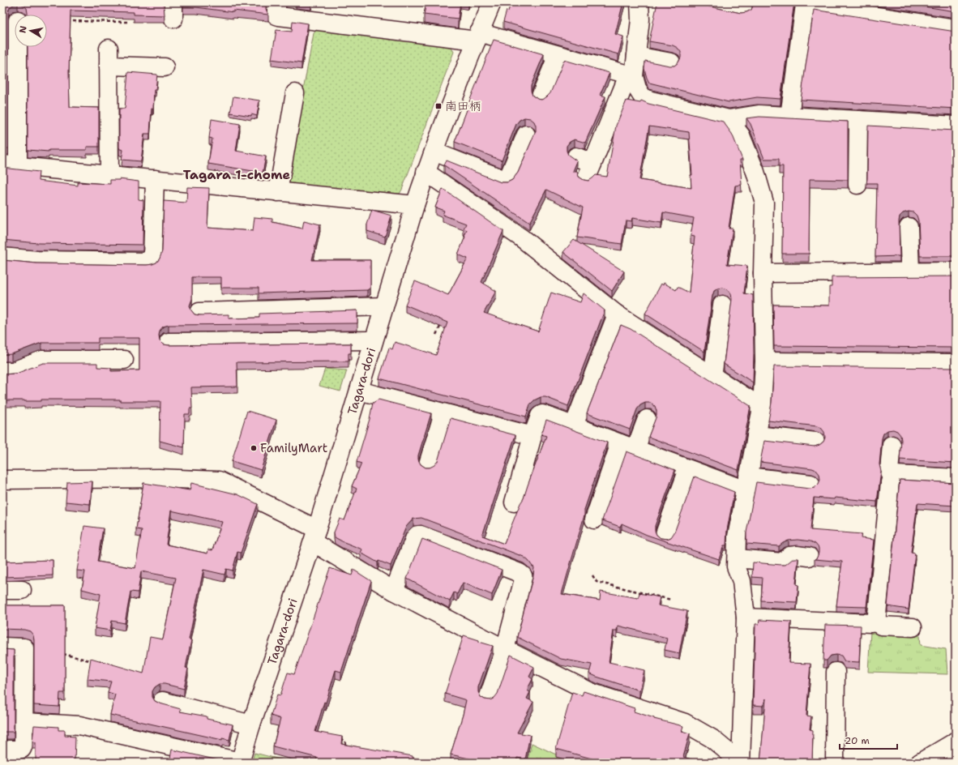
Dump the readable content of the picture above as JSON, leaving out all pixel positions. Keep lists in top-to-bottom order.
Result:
{
  "streets": {
    "street": ["Tagara-dori"]
  },
  "districts": ["Tagara 1-chome"],
  "places": {
    "transit": ["南田柄"],
    "other": ["FamilyMart"]
  },
  "scale_bar": "20 m",
  "north": "left"
}
